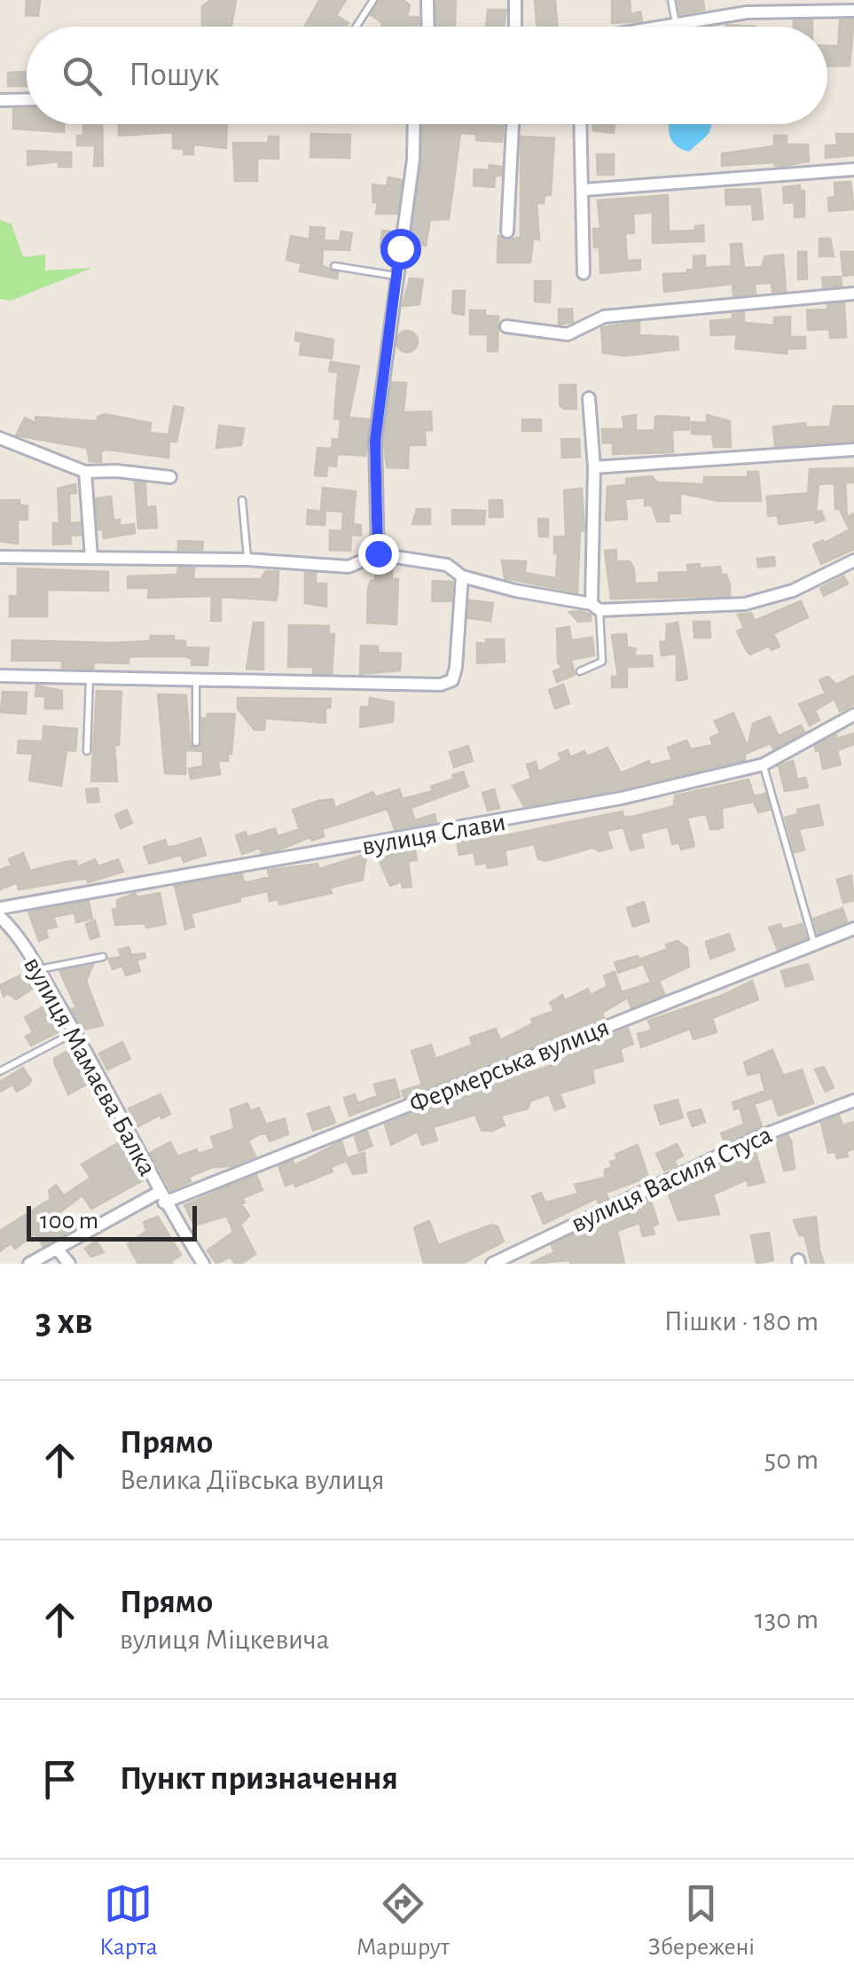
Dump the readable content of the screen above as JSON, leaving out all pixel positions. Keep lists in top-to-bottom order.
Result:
{
  "streets": {
    "street": [
      "вулиця Слави",
      "Фермерська вулиця",
      "вулиця Мамаєва Балка",
      "вулиця Василя Стуса"
    ]
  },
  "crossings": [
    ["Фермерська вулиця", "вулиця Мамаєва Балка"]
  ],
  "scale_bar": "100 m",
  "page": {
    "search": "Пошук",
    "scale": "100 m",
    "heading": ["3 хв", "Пішки · 180 m"],
    "list": [
      ["Прямо", "Велика Діївська вулиця", "50 m"],
      ["Прямо", "вулиця Міцкевича", "130 m"],
      "Пункт призначення"
    ],
    "nav": ["Карта", "Маршрут", "Збережені"]
  }
}
